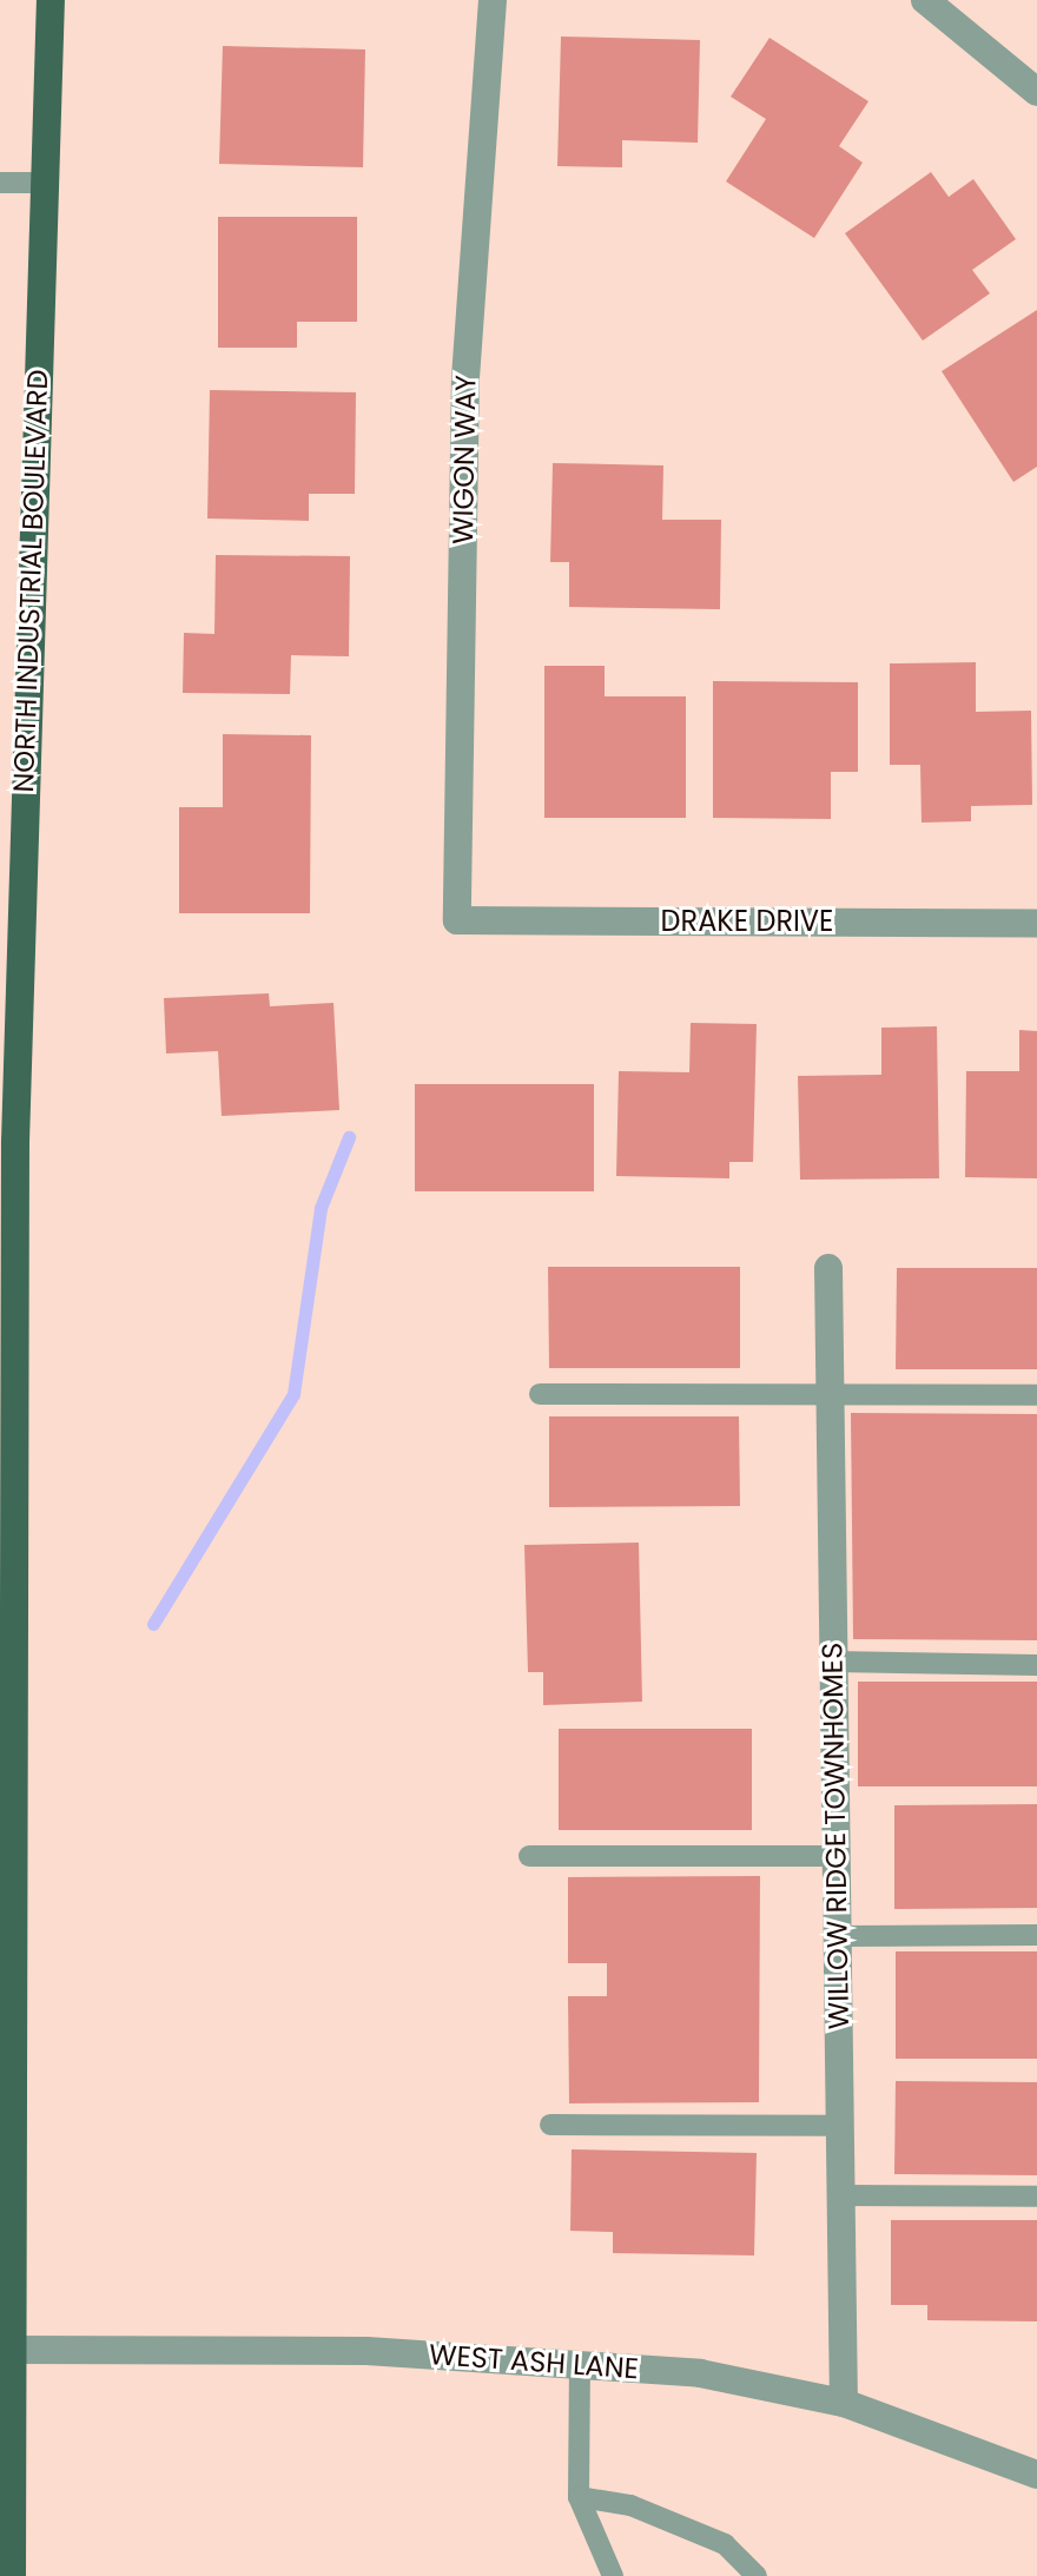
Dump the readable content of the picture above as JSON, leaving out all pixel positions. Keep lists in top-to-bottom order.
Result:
{
  "streets": {
    "main road": ["NORTH INDUSTRIAL BOULEVARD"],
    "street": [
      "WIGON WAY",
      "DRAKE DRIVE",
      "WILLOW RIDGE TOWNHOMES",
      "WEST ASH LANE"
    ]
  },
  "crossings": [
    ["WIGON WAY", "DRAKE DRIVE"],
    ["NORTH INDUSTRIAL BOULEVARD", "WEST ASH LANE"],
    ["WILLOW RIDGE TOWNHOMES", "WEST ASH LANE"]
  ]
}
